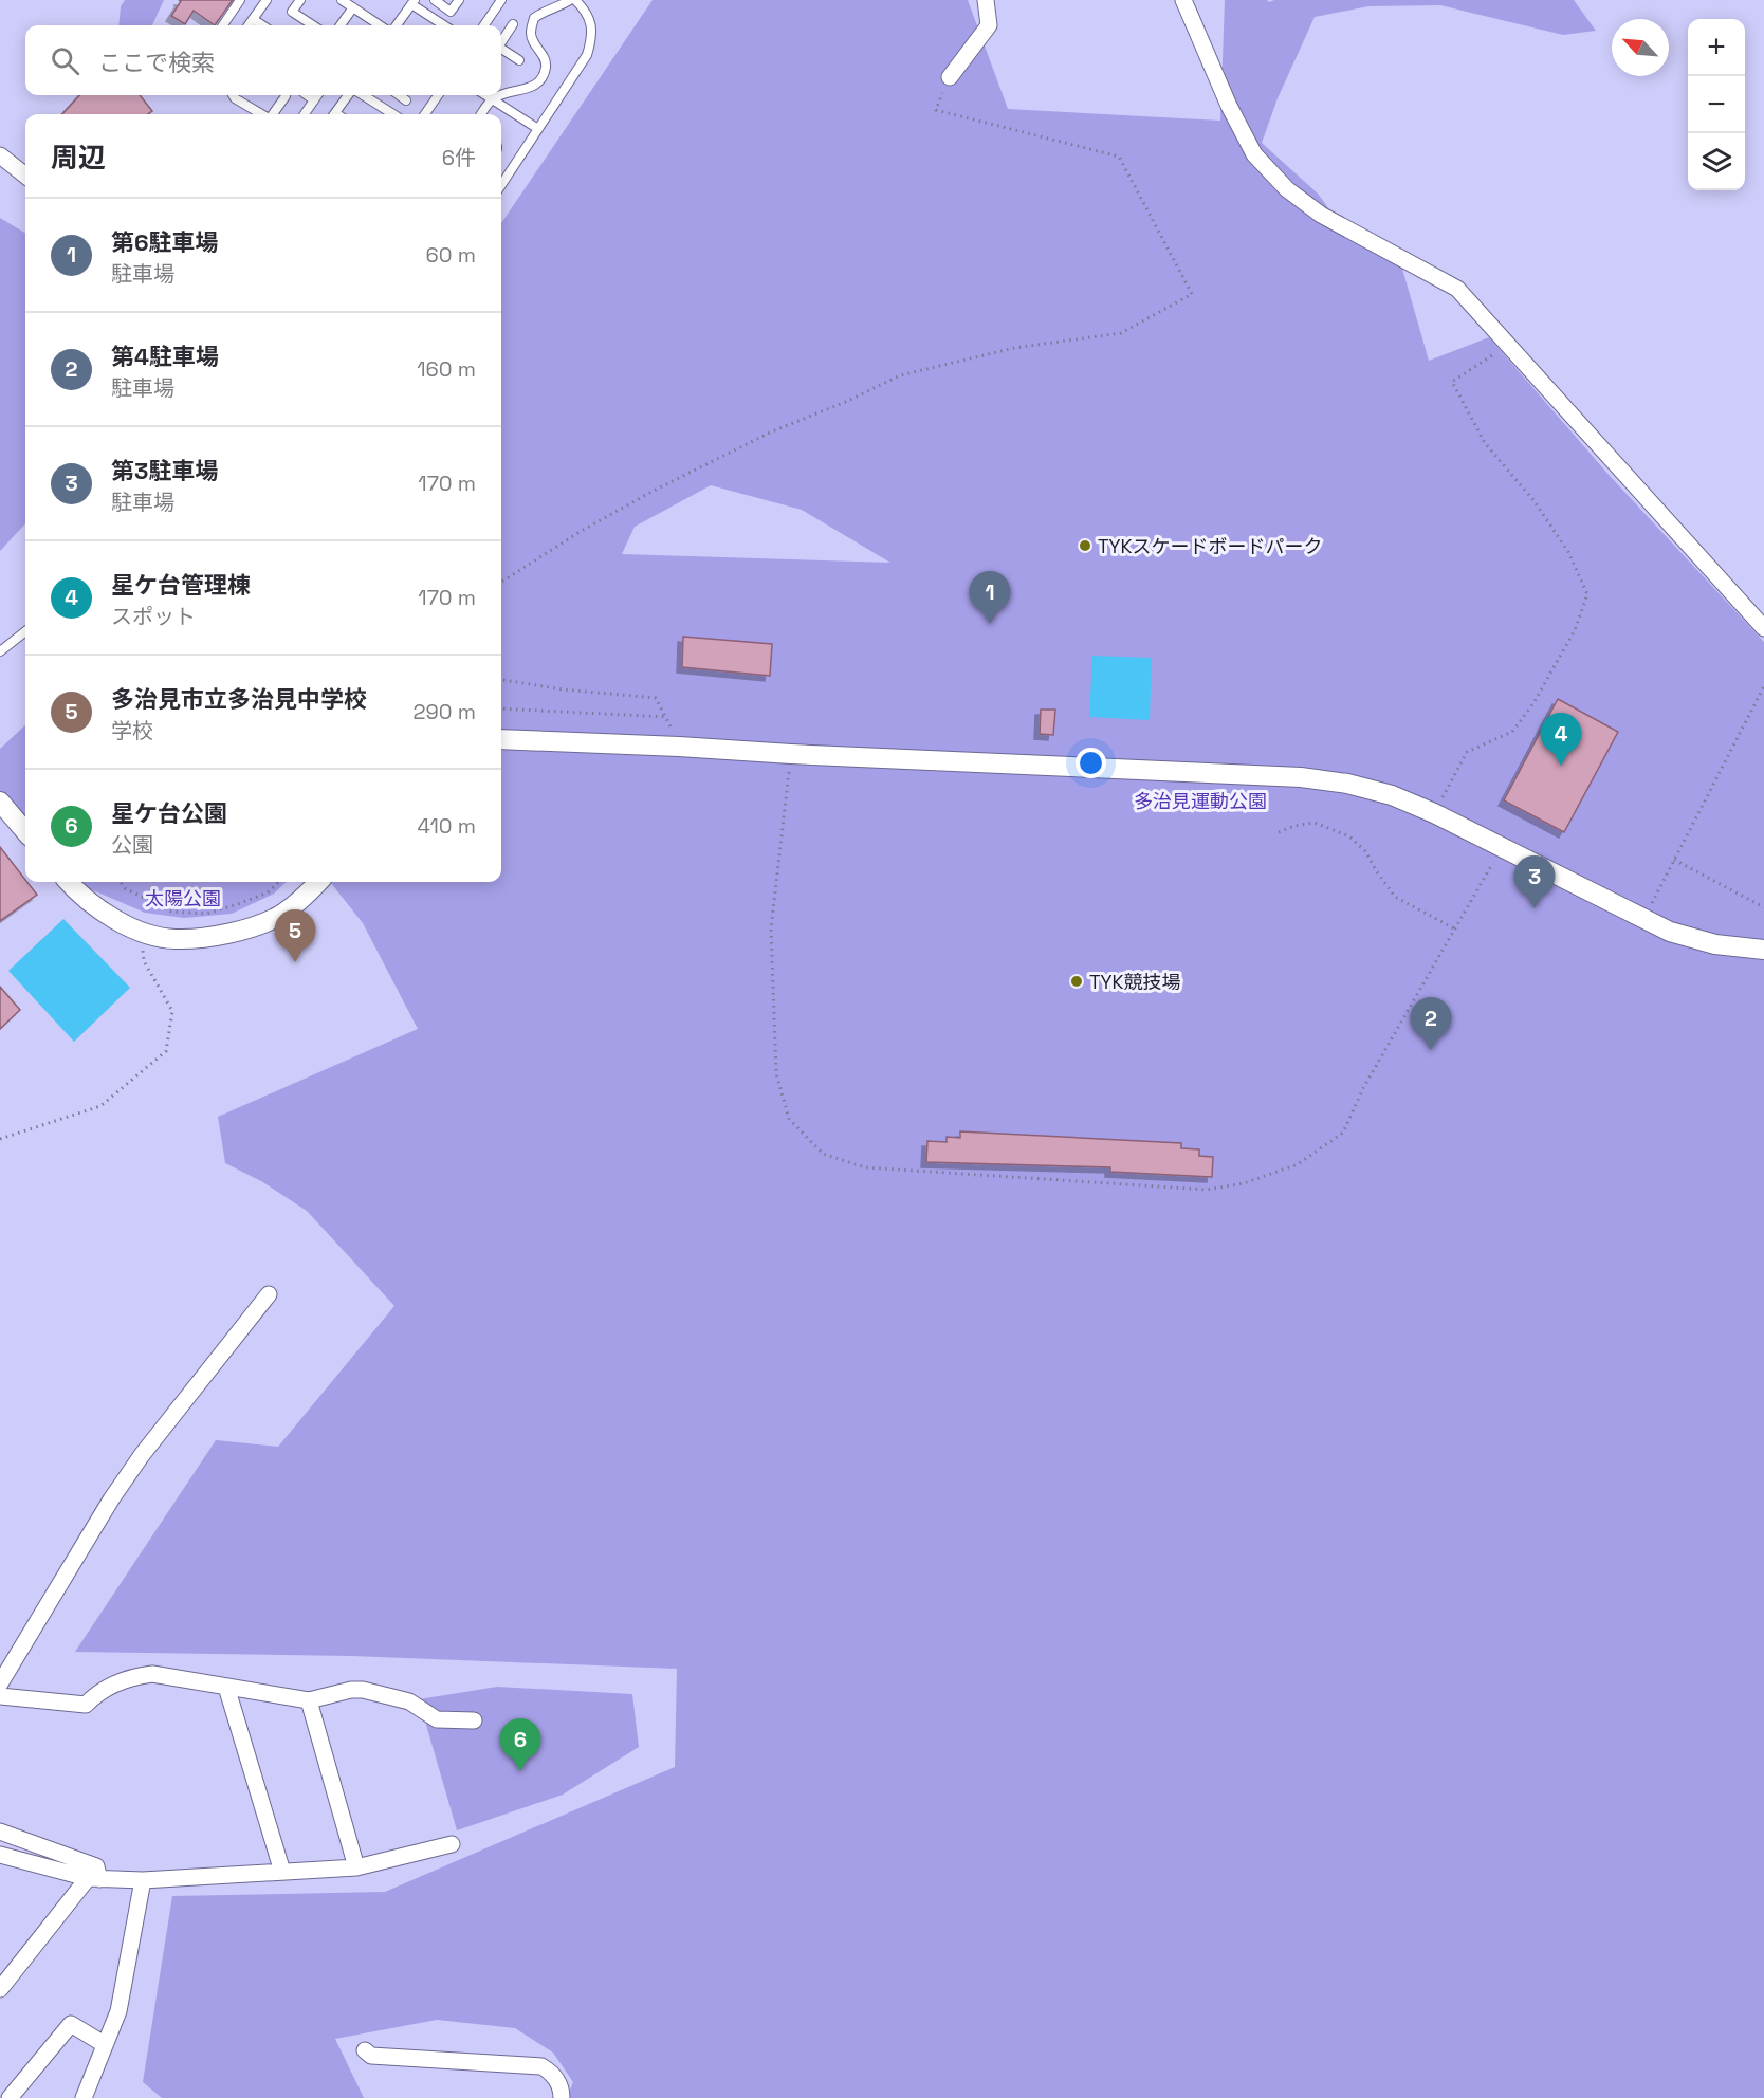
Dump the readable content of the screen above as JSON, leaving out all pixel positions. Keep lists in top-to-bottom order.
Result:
{
  "parks": ["多治見運動公園", "太陽公園"],
  "places": ["TYKスケードボードパーク", "TYK競技場"],
  "north": "top left",
  "page": {
    "map_buttons": ["+", "−"],
    "search": "ここで検索",
    "heading": ["周辺", "6件"],
    "list": [
      {
        "mark": "1",
        "name": "第6駐車場",
        "note": "駐車場",
        "value": "60 m"
      },
      {
        "mark": "2",
        "name": "第4駐車場",
        "note": "駐車場",
        "value": "160 m"
      },
      {
        "mark": "3",
        "name": "第3駐車場",
        "note": "駐車場",
        "value": "170 m"
      },
      {
        "mark": "4",
        "name": "星ケ台管理棟",
        "note": "スポット",
        "value": "170 m"
      },
      {
        "mark": "5",
        "name": "多治見市立多治見中学校",
        "note": "学校",
        "value": "290 m"
      },
      {
        "mark": "6",
        "name": "星ケ台公園",
        "note": "公園",
        "value": "410 m"
      }
    ],
    "pins": [
      "1",
      "4",
      "3",
      "5",
      "2",
      "6"
    ]
  }
}
